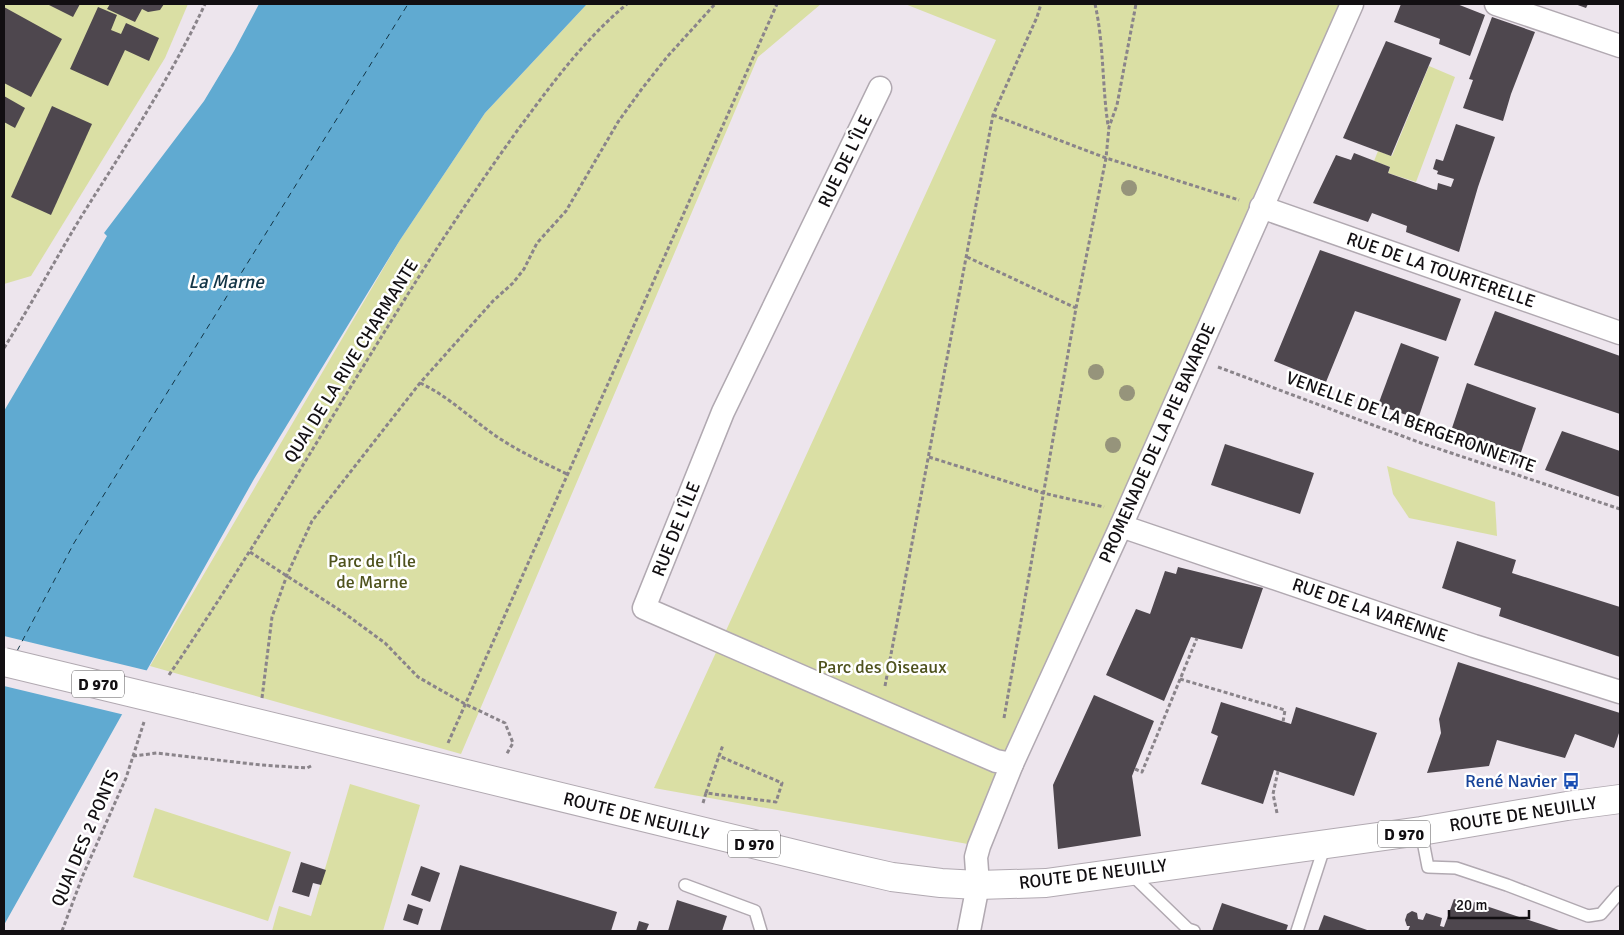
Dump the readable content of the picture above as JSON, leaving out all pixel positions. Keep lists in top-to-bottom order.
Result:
{
  "streets": {
    "main road": ["D 970", "ROUTE DE NEUILLY"],
    "street": [
      "RUE DE L'ÎLE",
      "RUE DE LA TOURTERELLE",
      "PROMENADE DE LA PIE BAVARDE",
      "RUE DE LA VARENNE"
    ],
    "path": ["QUAI DE LA RIVE CHARMANTE", "VENELLE DE LA BERGERONNETTE", "QUAI DES 2 PONTS"]
  },
  "crossings": [
    ["RUE DE L'ÎLE", "PROMENADE DE LA PIE BAVARDE"],
    ["RUE DE LA TOURTERELLE", "PROMENADE DE LA PIE BAVARDE"],
    ["VENELLE DE LA BERGERONNETTE", "PROMENADE DE LA PIE BAVARDE"],
    ["PROMENADE DE LA PIE BAVARDE", "RUE DE LA VARENNE"],
    ["PROMENADE DE LA PIE BAVARDE", "ROUTE DE NEUILLY"]
  ],
  "water": ["La Marne"],
  "parks": ["Parc de l'Île de Marne", "Parc des Oiseaux"],
  "places": {
    "bus stop": ["René Navier"]
  },
  "scale_bar": "20 m"
}
